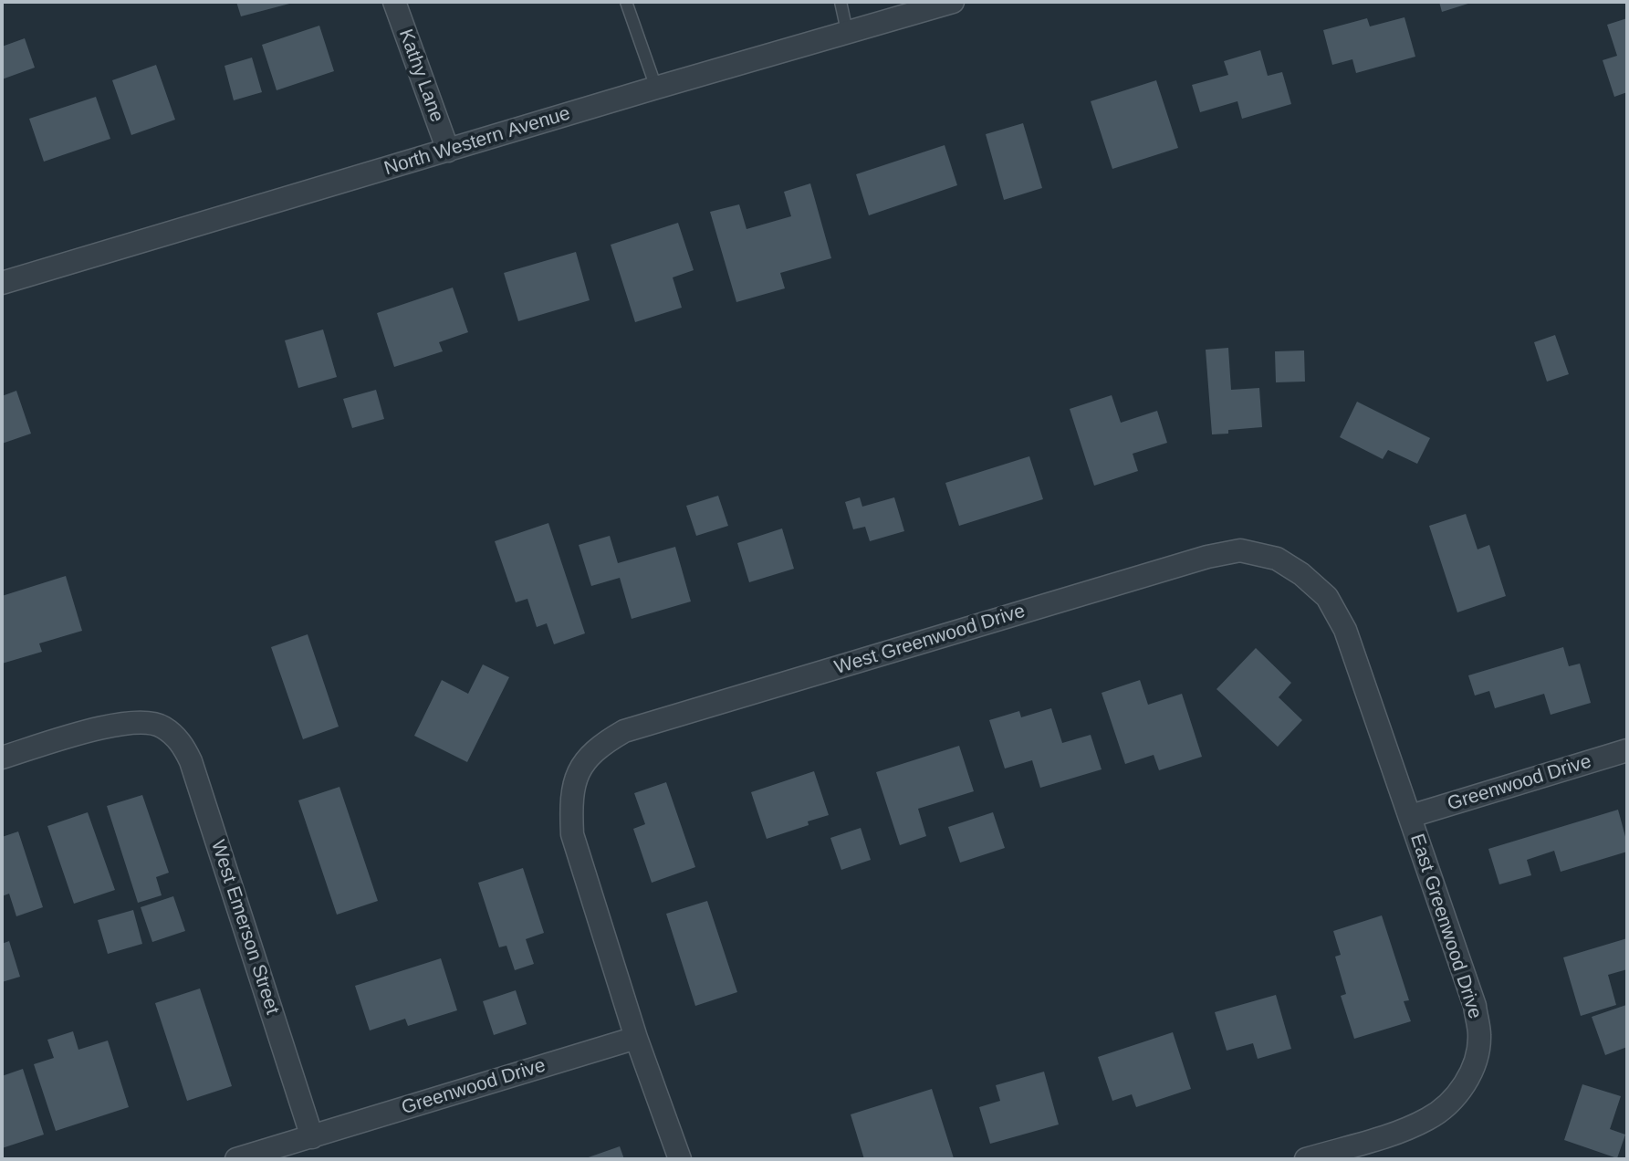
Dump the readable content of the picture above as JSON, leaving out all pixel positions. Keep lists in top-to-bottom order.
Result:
{
  "streets": {
    "street": [
      "Kathy Lane",
      "North Western Avenue",
      "West Greenwood Drive",
      "Greenwood Drive",
      "East Greenwood Drive",
      "West Emerson Street"
    ]
  },
  "crossings": [
    ["Kathy Lane", "North Western Avenue"],
    ["West Greenwood Drive", "Greenwood Drive"],
    ["West Greenwood Drive", "East Greenwood Drive"],
    ["Greenwood Drive", "East Greenwood Drive"],
    ["Greenwood Drive", "West Emerson Street"]
  ]
}
